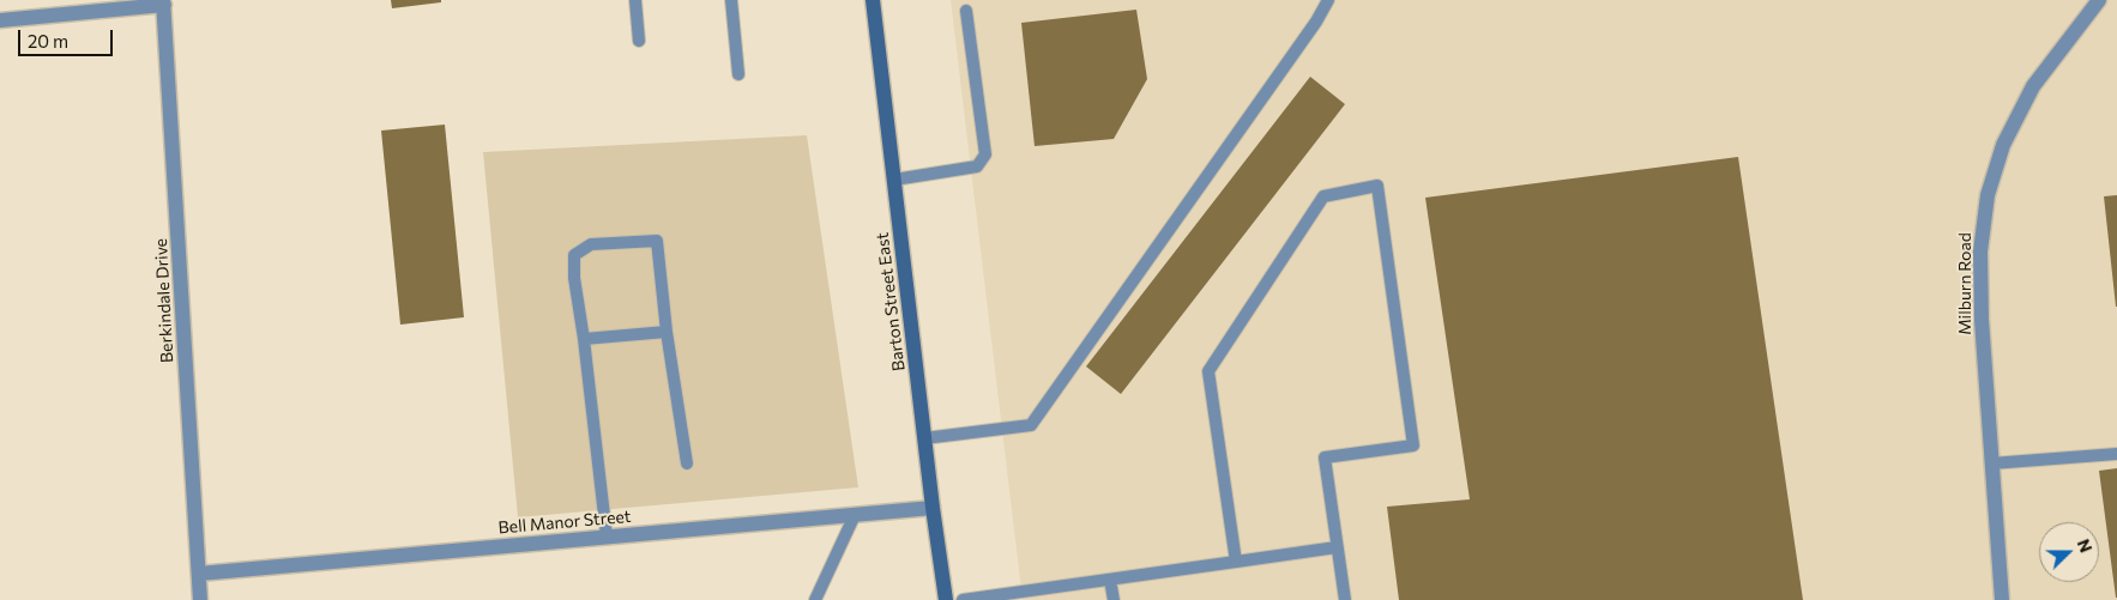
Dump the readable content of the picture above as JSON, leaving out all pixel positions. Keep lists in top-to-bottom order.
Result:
{
  "streets": {
    "main road": ["Barton Street East"],
    "street": ["Milburn Road", "Berkindale Drive", "Bell Manor Street"]
  },
  "crossings": [
    ["Berkindale Drive", "Bell Manor Street"],
    ["Barton Street East", "Bell Manor Street"]
  ],
  "scale_bar": "20 m",
  "north": "right"
}
